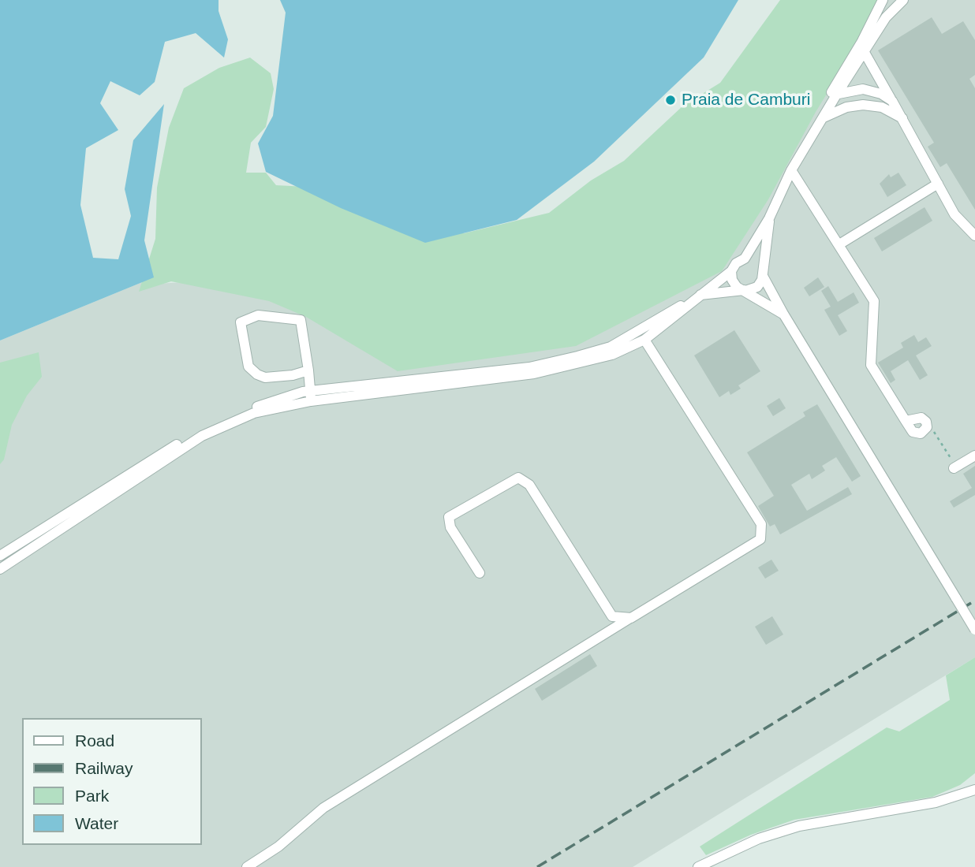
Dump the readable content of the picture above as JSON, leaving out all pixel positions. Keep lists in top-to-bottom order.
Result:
{
  "places": ["Praia de Camburi"],
  "legend": [
    "Road",
    "Railway",
    "Park",
    "Water"
  ]
}
